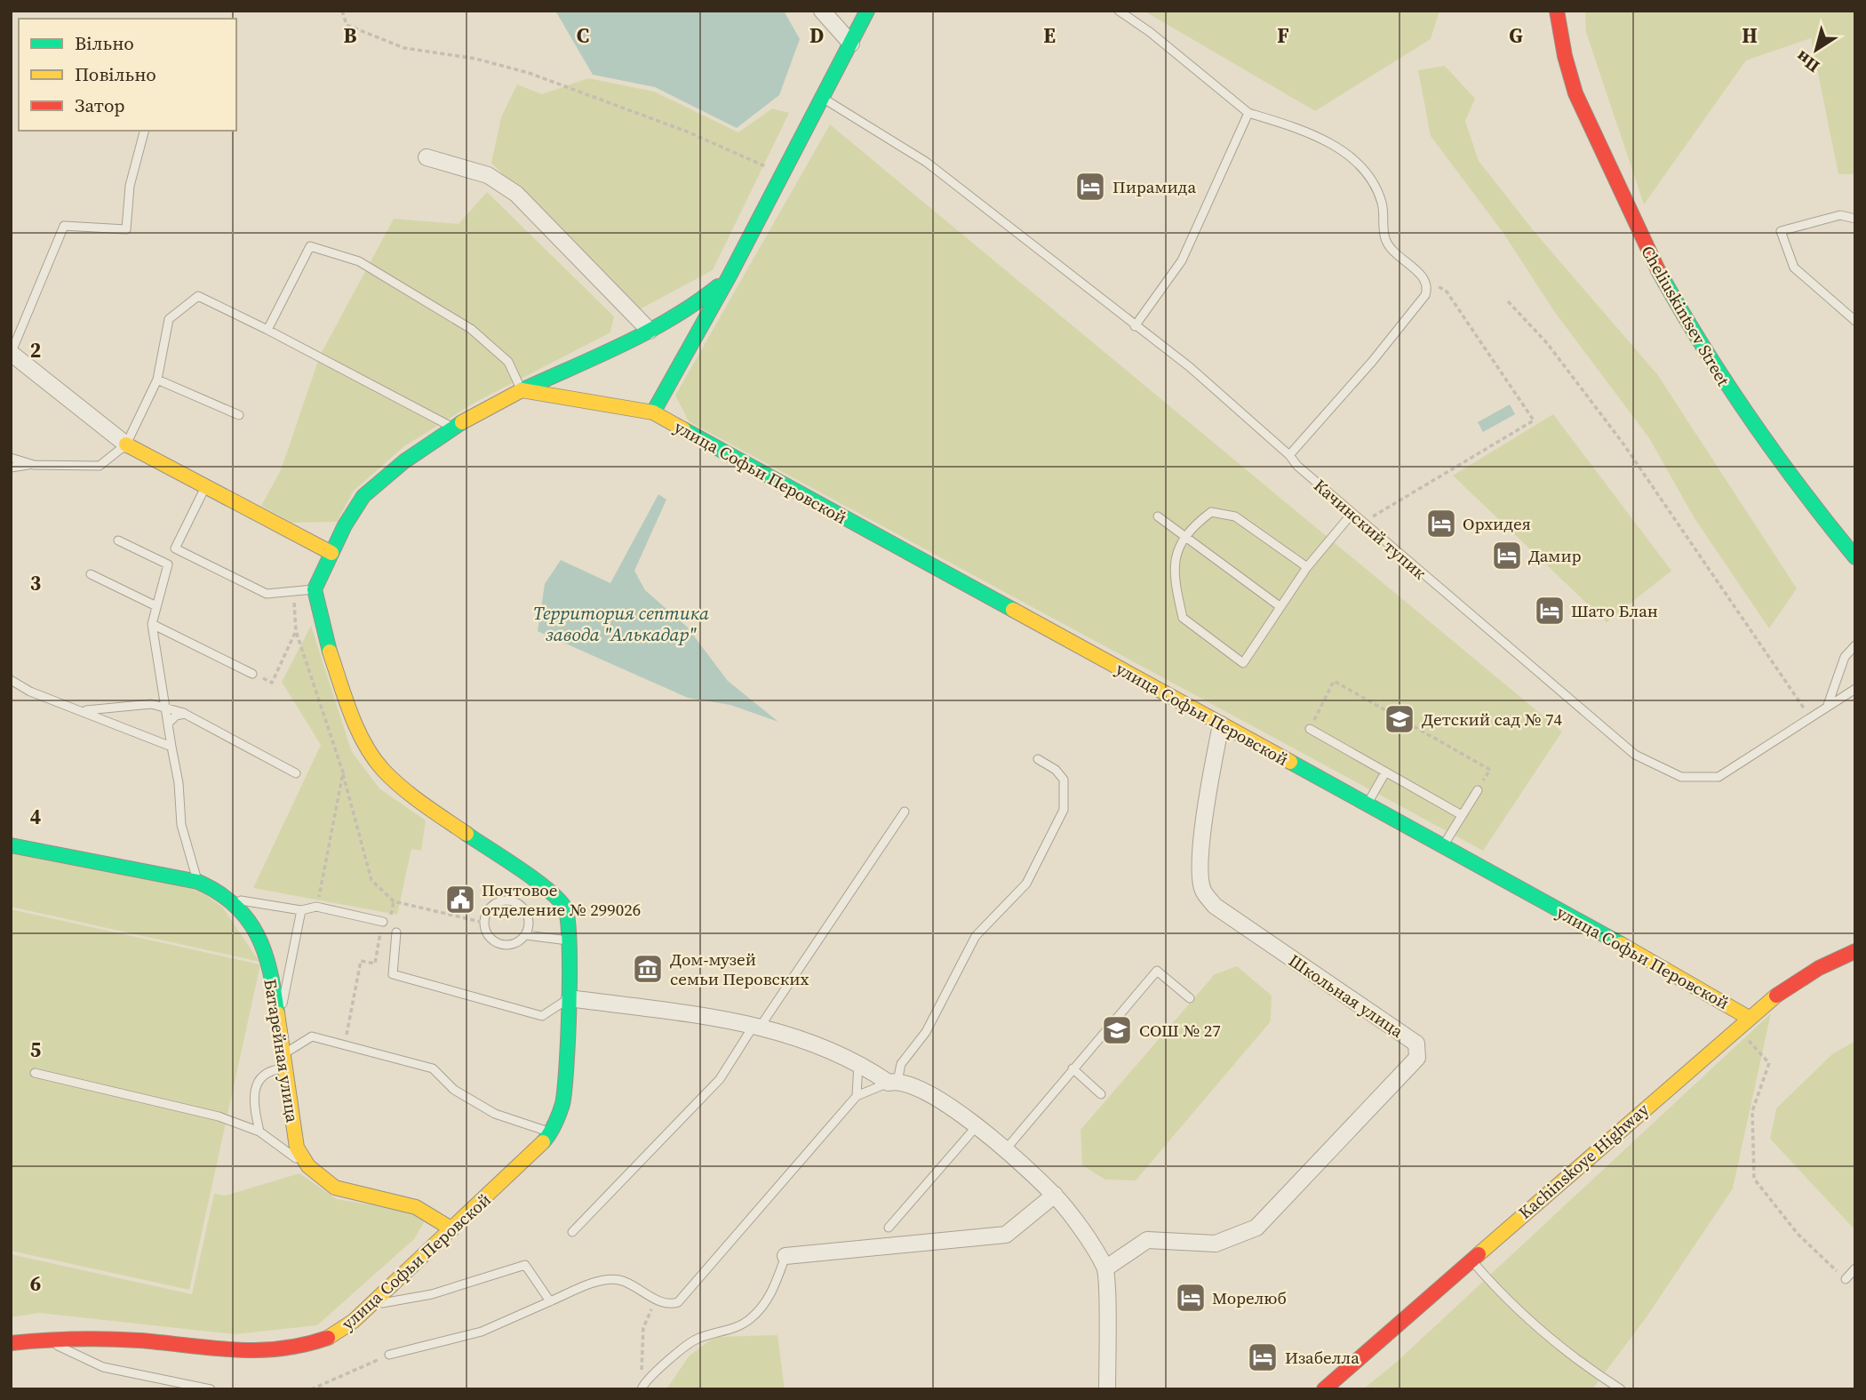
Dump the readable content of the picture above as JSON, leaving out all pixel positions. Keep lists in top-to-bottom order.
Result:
{
  "streets": {
    "street": [
      "Cheliuskintsev Street",
      "улица Софьи Перовской",
      "Школьная улица",
      "Батарейная улица",
      "Kachinskoye Highway"
    ],
    "lane": ["Качинский тупик"]
  },
  "crossings": [
    ["улица Софьи Перовской", "Школьная улица"],
    ["улица Софьи Перовской", "Kachinskoye Highway"]
  ],
  "water": ["Территория септика завода \"Алькадар\""],
  "places": {
    "hotel": [
      "Пирамида",
      "Орхидея",
      "Дамир",
      "Шато Блан",
      "Морелюб",
      "Изабелла"
    ],
    "school or university": ["Детский сад № 74", "СОШ № 27"],
    "public building": ["Почтовое отделение № 299026"],
    "museum": ["Дом-музей семьи Перовских"]
  },
  "legend": ["Вільно", "Повільно", "Затор"],
  "north": "bottom left",
  "grid": {
    "columns": [
      "B",
      "C",
      "D",
      "E",
      "F",
      "G",
      "H"
    ],
    "rows": [
      "2",
      "3",
      "4",
      "5",
      "6"
    ]
  }
}
